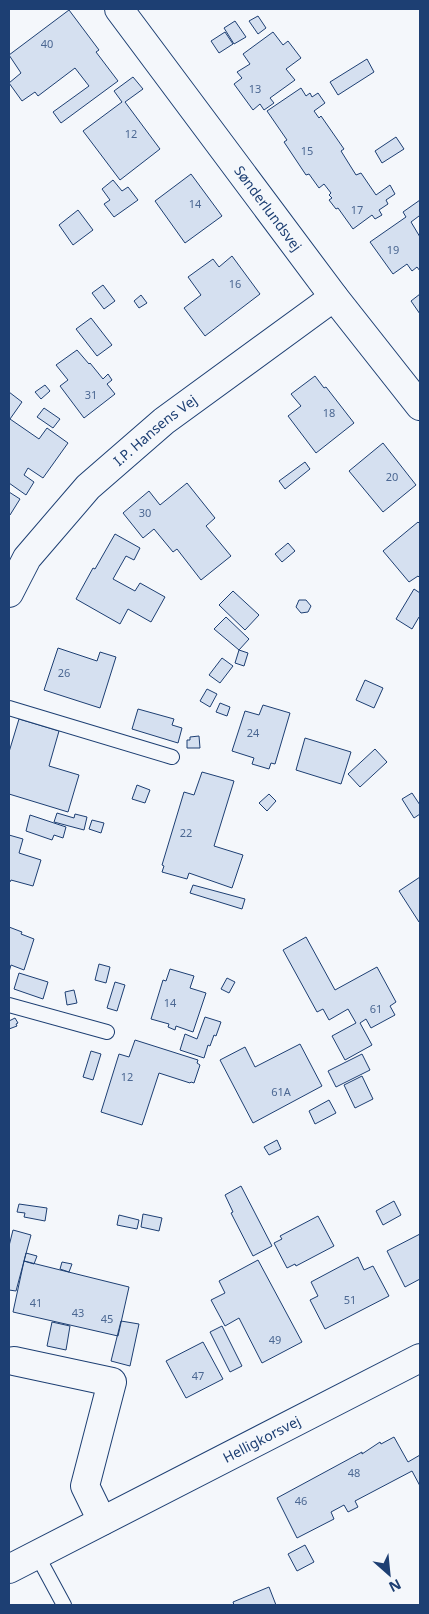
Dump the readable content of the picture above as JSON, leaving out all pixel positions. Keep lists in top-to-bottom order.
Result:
{
  "streets": {
    "street": ["Sønderlundsvej", "I.P. Hansens Vej", "Helligkorsvej"]
  },
  "crossings": [
    ["Sønderlundsvej", "I.P. Hansens Vej"]
  ],
  "house_numbers": [
    "40",
    "13",
    "12",
    "15",
    "14",
    "17",
    "19",
    "16",
    "31",
    "18",
    "20",
    "30",
    "26",
    "24",
    "22",
    "14",
    "61",
    "12",
    "61A",
    "51",
    "41",
    "43",
    "45",
    "49",
    "47",
    "48",
    "46"
  ],
  "north": "bottom right"
}
